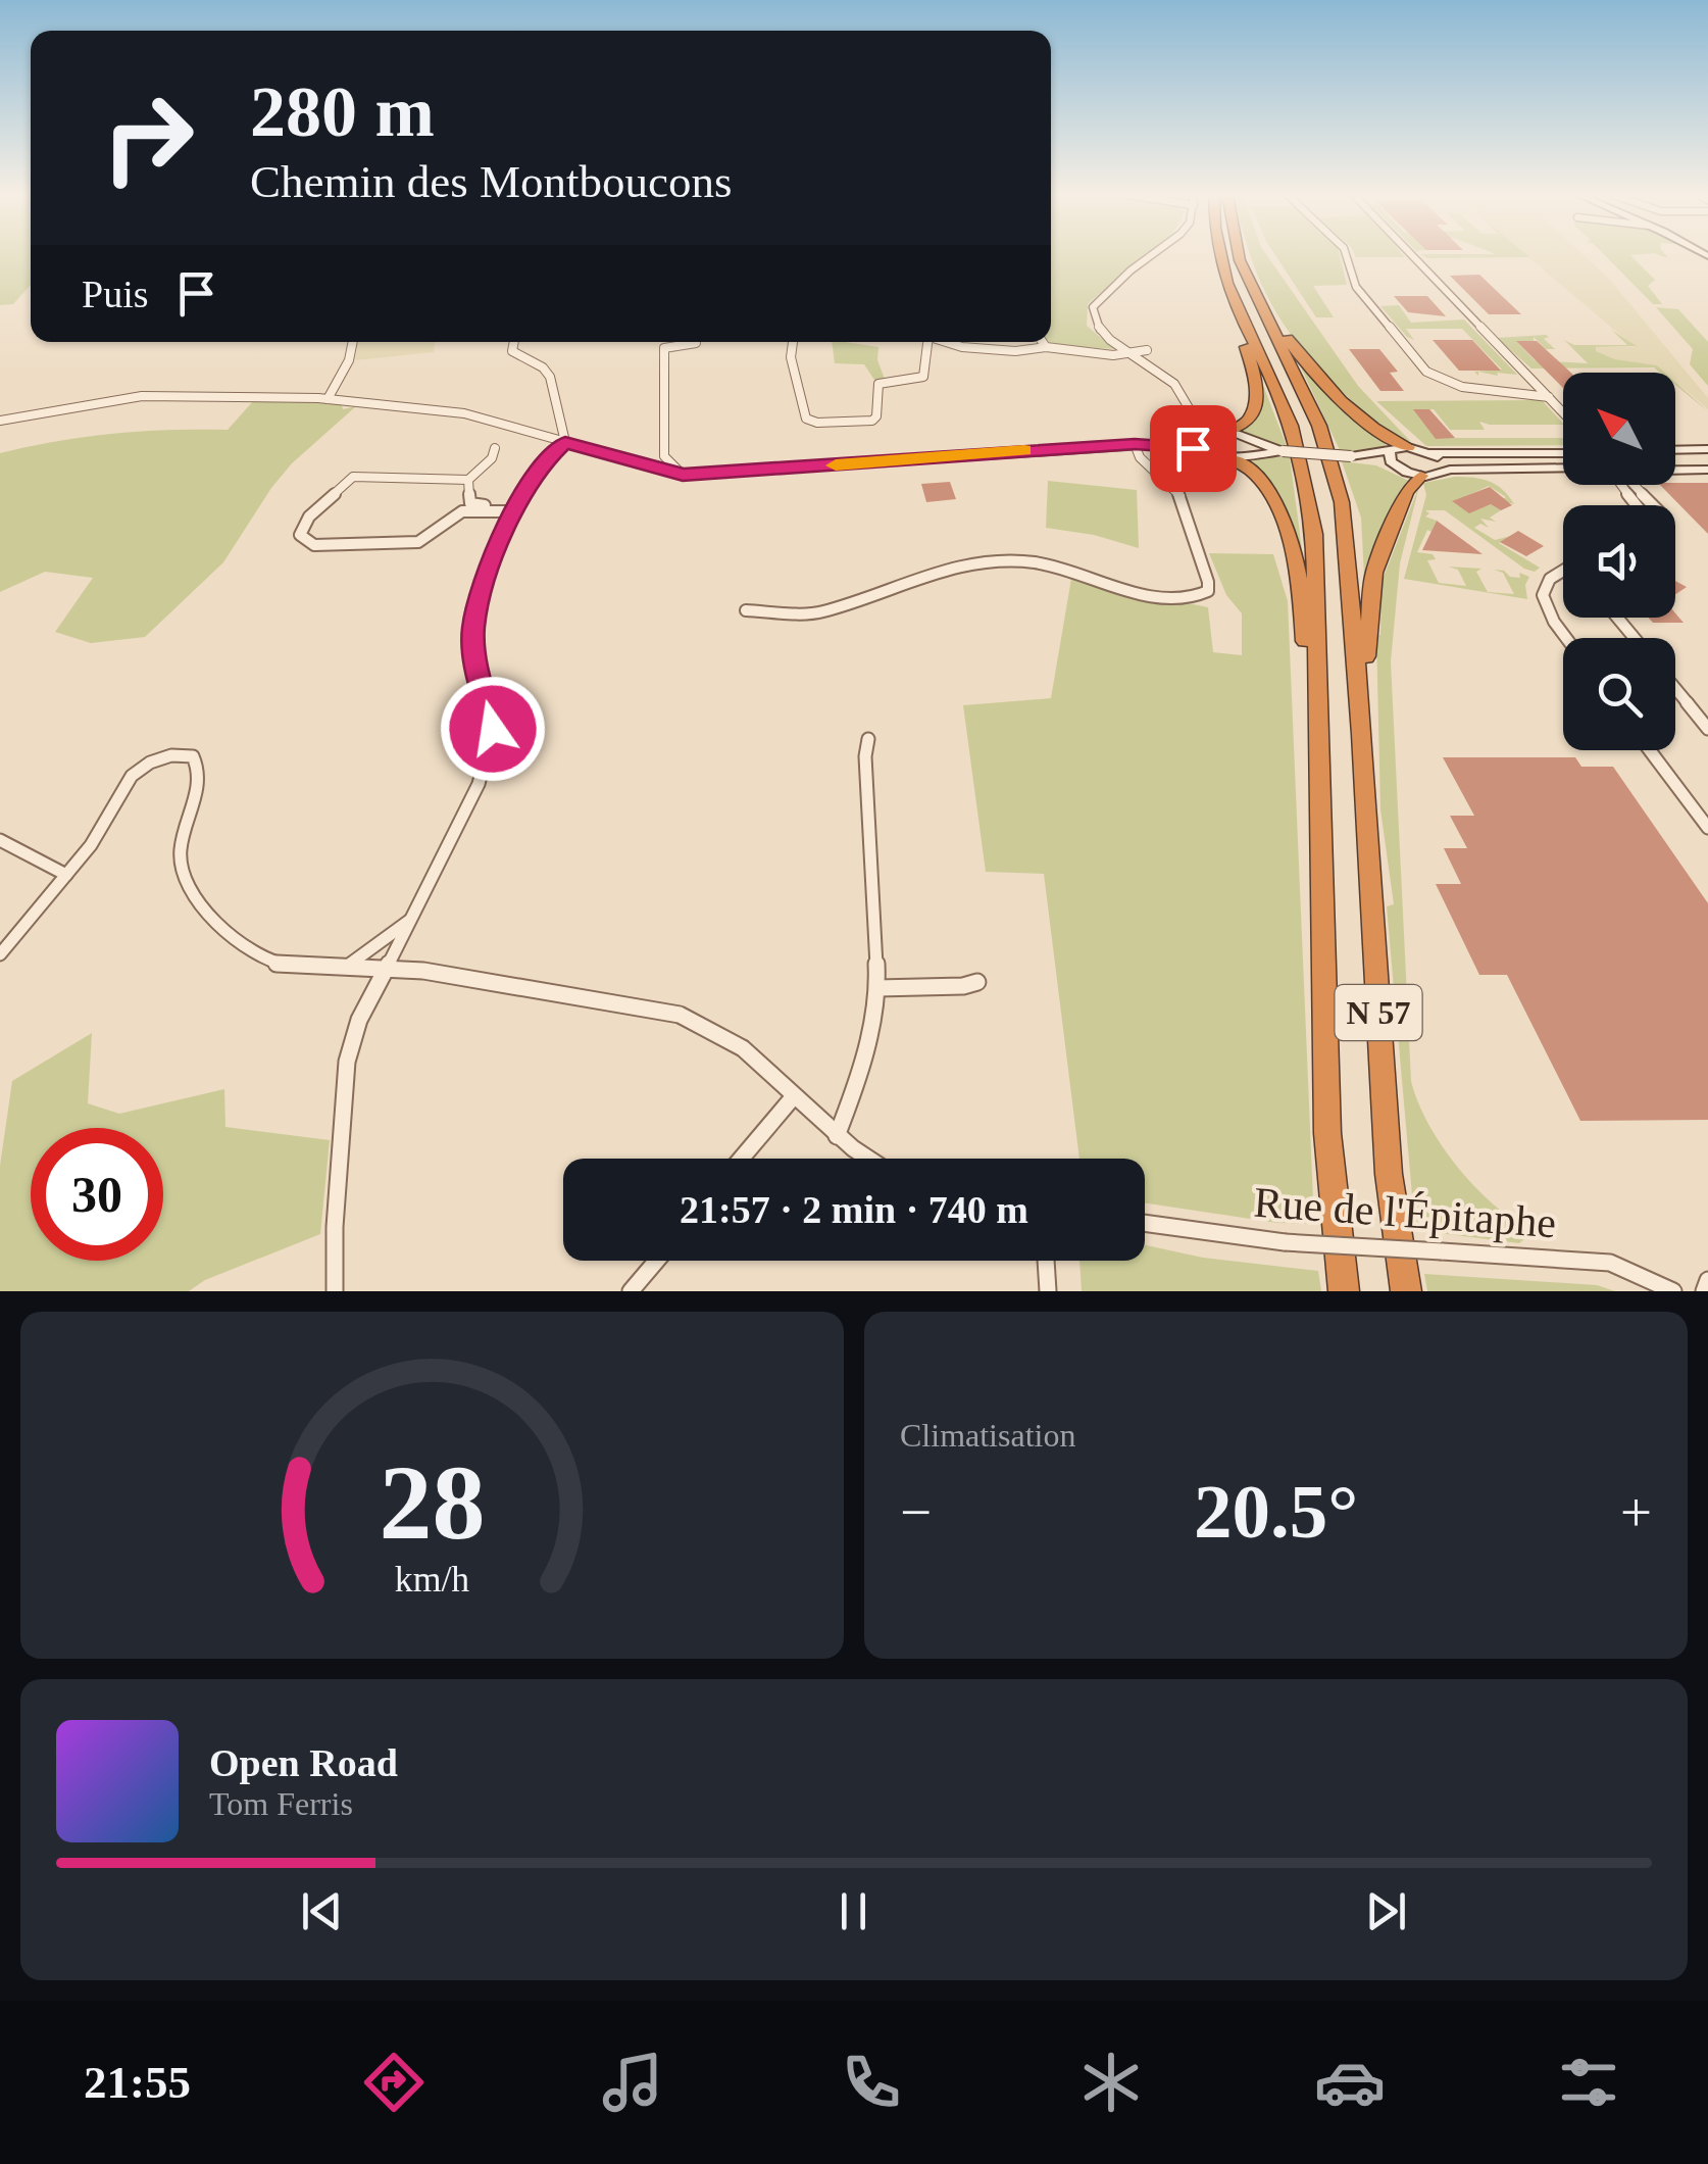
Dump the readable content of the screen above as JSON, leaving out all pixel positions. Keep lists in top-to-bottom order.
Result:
{
  "streets": {
    "highway": ["N 57"],
    "street": ["Rue de l'Épitaphe"]
  },
  "north": "top left",
  "page": {
    "turn": ["280 m", "Chemin des Montboucons"],
    "then": "Puis",
    "limit": "30",
    "trip": "21:57 · 2 min · 740 m",
    "tile": "Climatisation",
    "heat": ["−", "20.5°", "+"],
    "song": ["Open Road", "Tom Ferris"],
    "tabs": "21:55",
    "gauge": ["28", "km/h"]
  }
}
